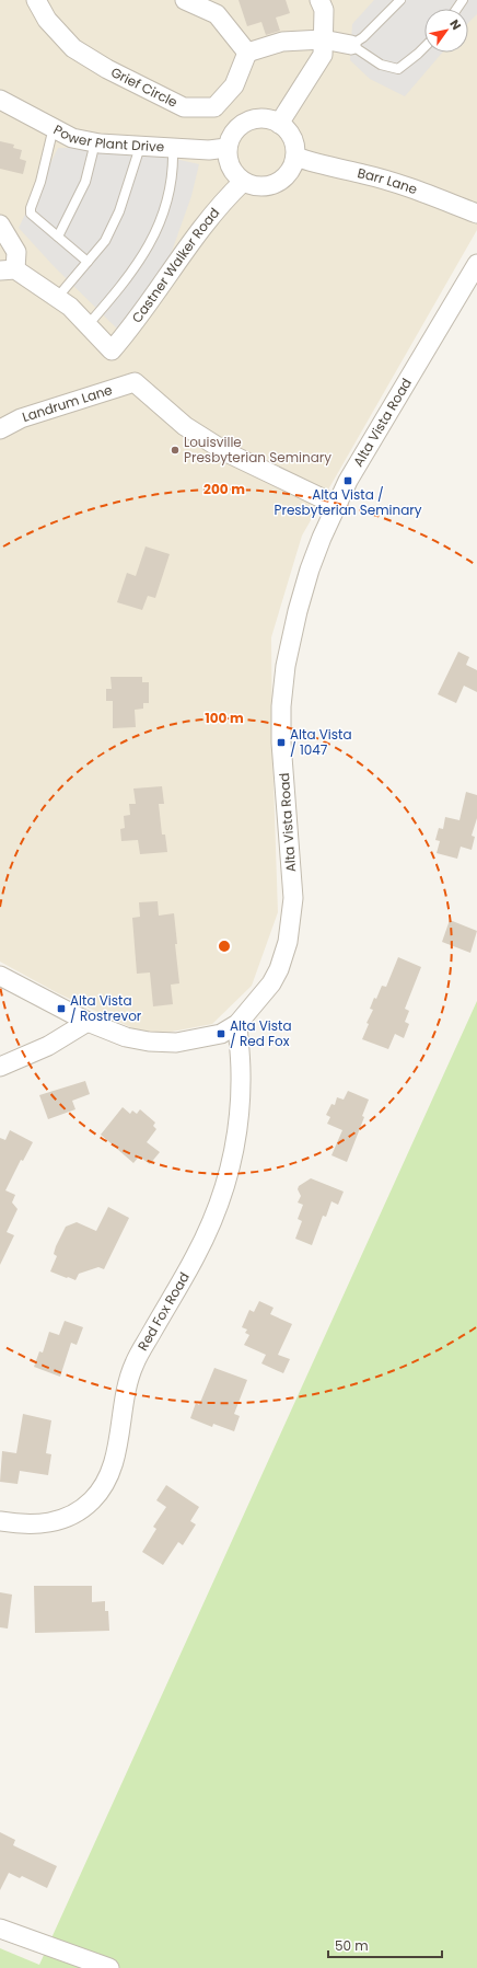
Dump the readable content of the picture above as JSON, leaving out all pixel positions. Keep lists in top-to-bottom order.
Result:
{
  "streets": {
    "street": [
      "Grief Circle",
      "Power Plant Drive",
      "Barr Lane",
      "Castner Walker Road",
      "Landrum Lane",
      "Alta Vista Road",
      "Red Fox Road"
    ]
  },
  "crossings": [
    ["Power Plant Drive", "Barr Lane"],
    ["Power Plant Drive", "Castner Walker Road"],
    ["Barr Lane", "Castner Walker Road"],
    ["Landrum Lane", "Alta Vista Road"],
    ["Alta Vista Road", "Red Fox Road"]
  ],
  "places": {
    "other": ["Louisville Presbyterian Seminary"],
    "transit": [
      "Alta Vista / Presbyterian Seminary",
      "Alta Vista / 1047",
      "Alta Vista / Rostrevor",
      "Alta Vista / Red Fox"
    ]
  },
  "scale_bar": "50 m",
  "north": "top right",
  "rings": ["200 m", "100 m"]
}
